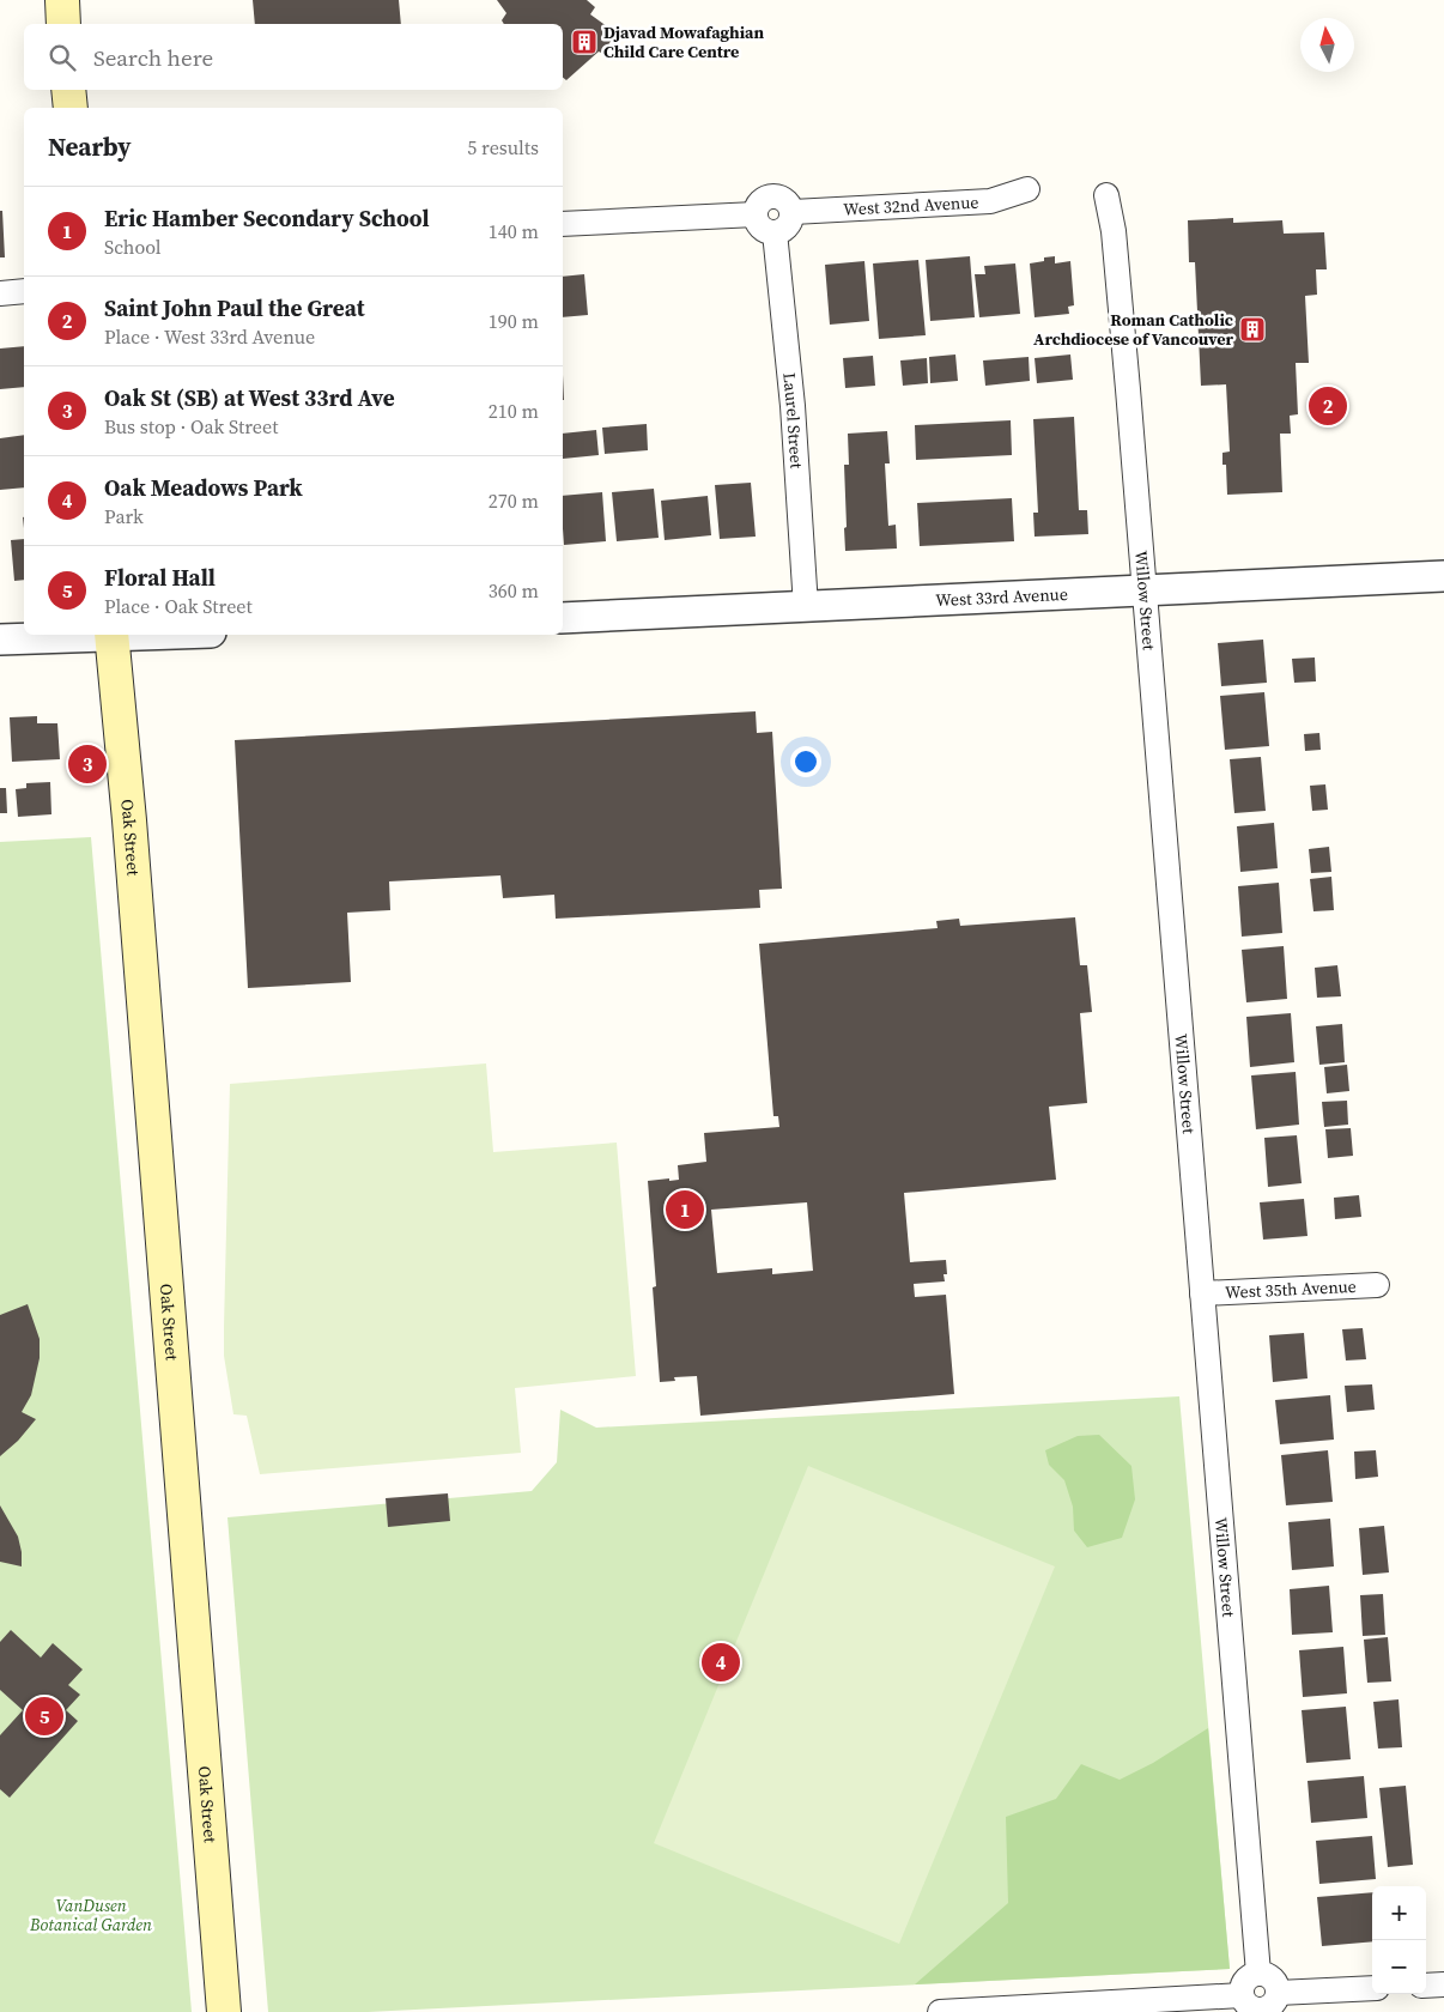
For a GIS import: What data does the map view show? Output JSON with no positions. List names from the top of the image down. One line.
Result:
{"streets":{"main road":["Oak Street"],"street":["West 32nd Avenue","Laurel Street","West 33rd Avenue","Willow Street","West 35th Avenue"]},"crossings":[["West 32nd Avenue","Laurel Street"],["Laurel Street","West 33rd Avenue"],["West 33rd Avenue","Willow Street"],["Willow Street","West 35th Avenue"]],"parks":["VanDusen Botanical Garden"],"places":{"building":["Djavad Mowafaghian Child Care Centre","Roman Catholic Archdiocese of Vancouver"]},"north":"top","page":{"search":"Search here","heading":["Nearby","5 results"],"list":[{"mark":"1","name":"Eric Hamber Secondary School","note":"School","value":"140 m"},{"mark":"2","name":"Saint John Paul the Great","note":"Place · West 33rd Avenue","value":"190 m"},{"mark":"3","name":"Oak St (SB) at West 33rd Ave","note":"Bus stop · Oak Street","value":"210 m"},{"mark":"4","name":"Oak Meadows Park","note":"Park","value":"270 m"},{"mark":"5","name":"Floral Hall","note":"Place · Oak Street","value":"360 m"}],"pins":["2","3","1","4","5"],"map_buttons":["+","−"]}}
